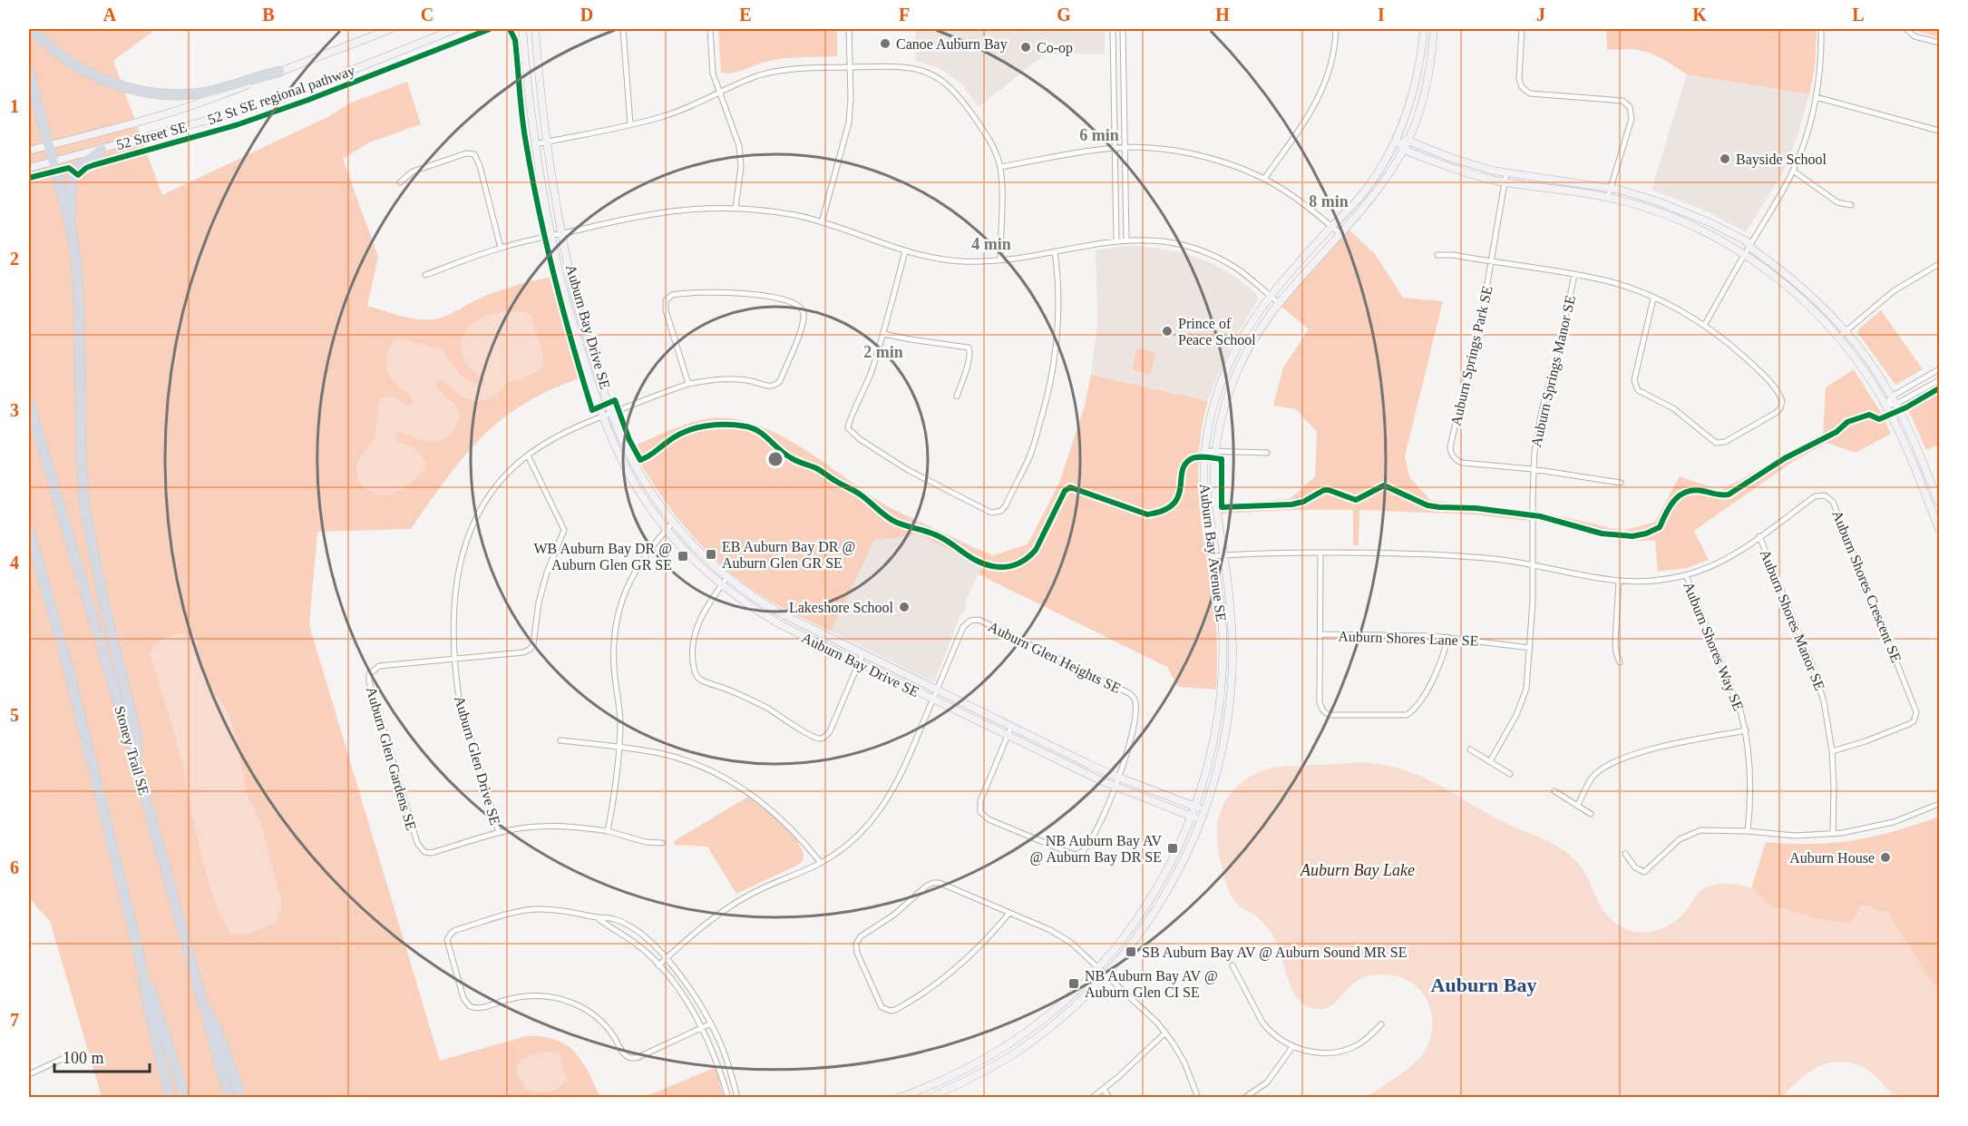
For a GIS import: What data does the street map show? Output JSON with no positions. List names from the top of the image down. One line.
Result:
{"streets":{"highway":["Stoney Trail SE"],"street":["52 Street SE","Auburn Bay Drive SE","Auburn Springs Park SE","Auburn Springs Manor SE","Auburn Bay Avenue SE","Auburn Shores Crescent SE","Auburn Shores Manor SE","Auburn Shores Lane SE","Auburn Shores Way SE","Auburn Glen Heights SE","Auburn Glen Gardens SE","Auburn Glen Drive SE"],"cycle path":["52 St SE regional pathway"]},"crossings":[["Auburn Bay Drive SE","Auburn Bay Avenue SE"],["Auburn Bay Drive SE","Auburn Glen Heights SE"],["Auburn Bay Drive SE","Auburn Glen Drive SE"],["Auburn Springs Park SE","Auburn Springs Manor SE"],["Auburn Springs Manor SE","Auburn Shores Lane SE"],["Auburn Springs Manor SE","Auburn Shores Way SE"],["Auburn Bay Avenue SE","Auburn Shores Way SE"],["Auburn Shores Crescent SE","Auburn Shores Manor SE"],["Auburn Shores Crescent SE","Auburn Shores Way SE"],["Auburn Glen Gardens SE","Auburn Glen Drive SE"]],"districts":["Auburn Bay"],"water":["Auburn Bay Lake"],"places":{"other":["Canoe Auburn Bay","Co-op","Bayside School","Prince of Peace School","Lakeshore School","Auburn House"],"transit":["EB Auburn Bay DR @ Auburn Glen GR SE","WB Auburn Bay DR @ Auburn Glen GR SE","NB Auburn Bay AV @ Auburn Bay DR SE","SB Auburn Bay AV @ Auburn Sound MR SE","NB Auburn Bay AV @ Auburn Glen CI SE"]},"scale_bar":"100 m","grid":{"columns":["A","B","C","D","E","F","G","H","I","J","K","L"],"rows":["1","2","3","4","5","6","7"]},"rings":["6 min","8 min","4 min","2 min"]}
